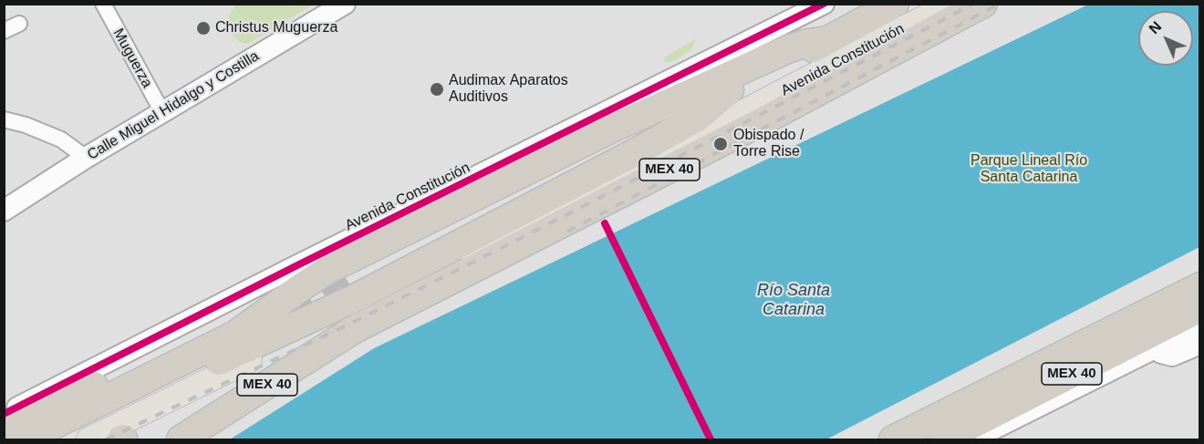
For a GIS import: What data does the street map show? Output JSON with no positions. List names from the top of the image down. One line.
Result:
{"streets":{"highway":["Avenida Constitución","MEX 40"],"street":["Muguerza","Calle Miguel Hidalgo y Costilla"]},"crossings":[["Muguerza","Calle Miguel Hidalgo y Costilla"]],"water":["Río Santa Catarina"],"parks":["Parque Lineal Río Santa Catarina"],"places":["Christus Muguerza","Audimax Aparatos Auditivos","Obispado / Torre Rise"],"north":"top left"}
